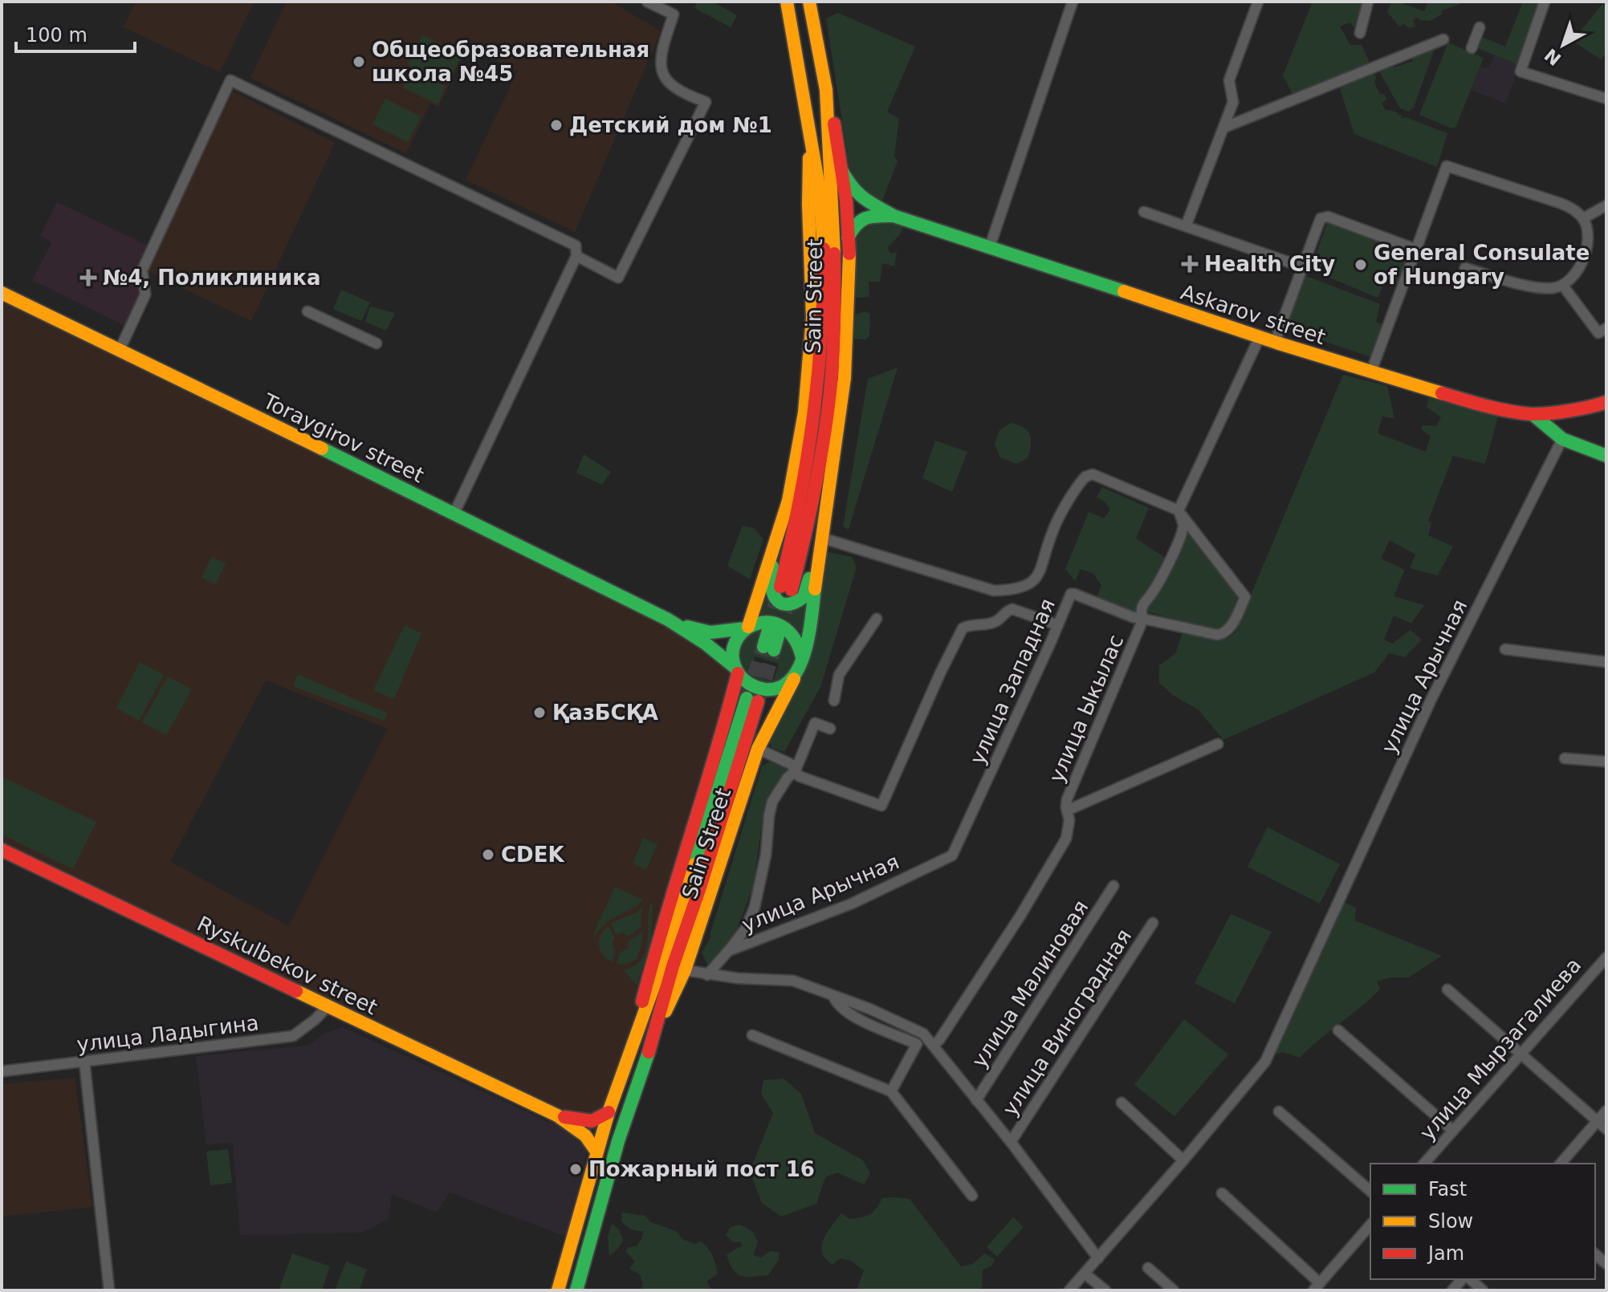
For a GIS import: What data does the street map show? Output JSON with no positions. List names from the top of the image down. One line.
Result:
{"streets":{"street":["Sain Street","Askarov street","Toraygirov street","улица Арычная","улица Западная","улица Ыкылас","Ryskulbekov street","улица Малиновая","улица Виноградная","улица Ладыгина","улица Мырзагалиева"]},"crossings":[["улица Арычная","улица Западная"],["улица Западная","улица Ыкылас"],["Ryskulbekov street","улица Ладыгина"]],"places":{"other":["Общеобразовательная школа №45","Детский дом №1","General Consulate of Hungary","ҚазБСҚА","CDEK","Пожарный пост 16"],"health":["Health City","№4, Поликлиника"]},"legend":["Fast","Slow","Jam"],"scale_bar":"100 m","north":"bottom left"}
